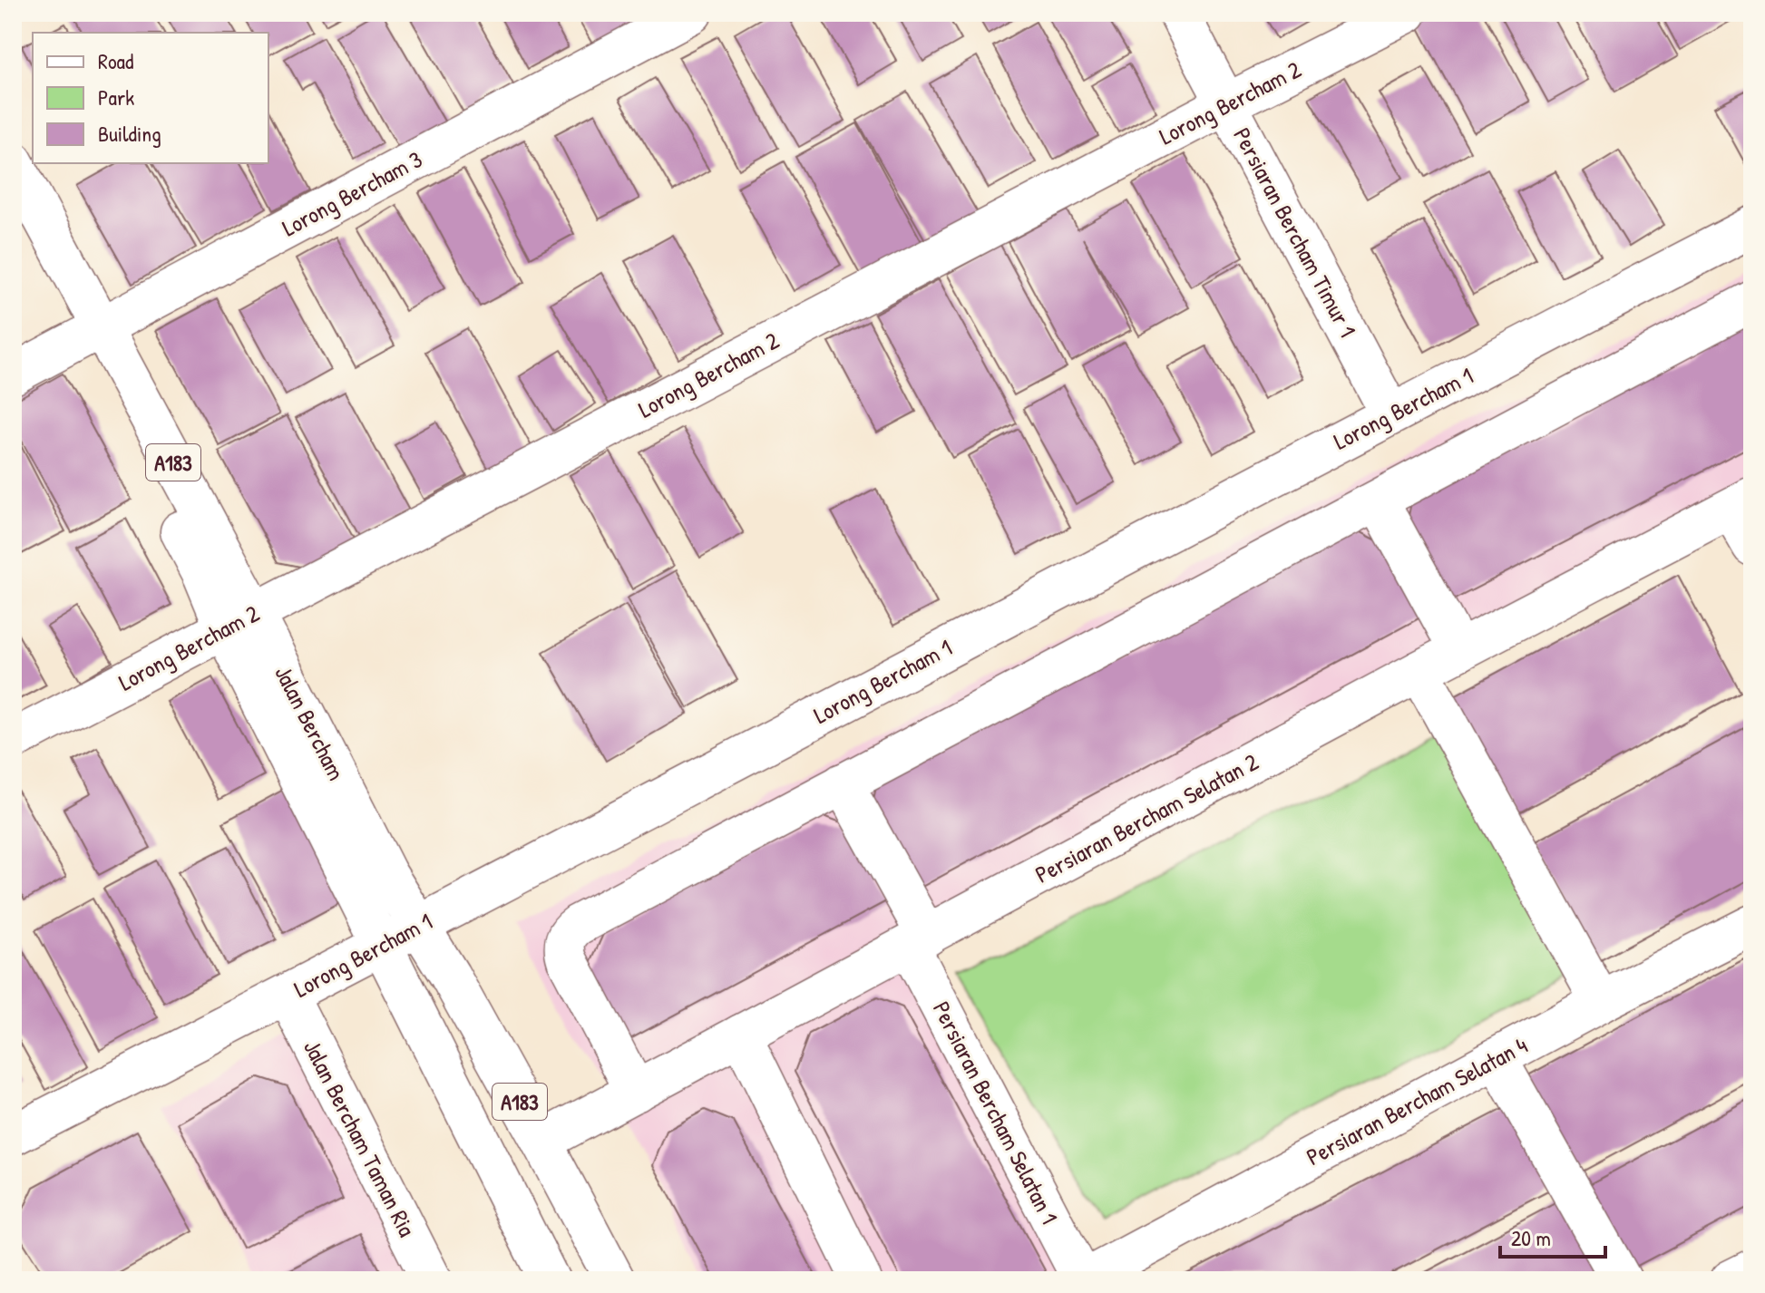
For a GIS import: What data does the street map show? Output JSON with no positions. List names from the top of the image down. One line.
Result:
{"streets":{"street":["Lorong Bercham 2","Lorong Bercham 3","Persiaran Bercham Timur 1","Lorong Bercham 1","A183","Jalan Bercham","Persiaran Bercham Selatan 2","Persiaran Bercham Selatan 4","Persiaran Bercham Selatan 1","Jalan Bercham Taman Ria"]},"crossings":[["Lorong Bercham 2","Persiaran Bercham Timur 1"],["Lorong Bercham 2","Jalan Bercham"],["Lorong Bercham 3","Jalan Bercham"],["Persiaran Bercham Timur 1","Lorong Bercham 1"],["Lorong Bercham 1","Jalan Bercham"],["Lorong Bercham 1","Jalan Bercham Taman Ria"],["Jalan Bercham","Persiaran Bercham Selatan 2"],["Persiaran Bercham Selatan 2","Persiaran Bercham Selatan 1"],["Persiaran Bercham Selatan 4","Persiaran Bercham Selatan 1"]],"legend":["Road","Park","Building"],"scale_bar":"20 m"}
